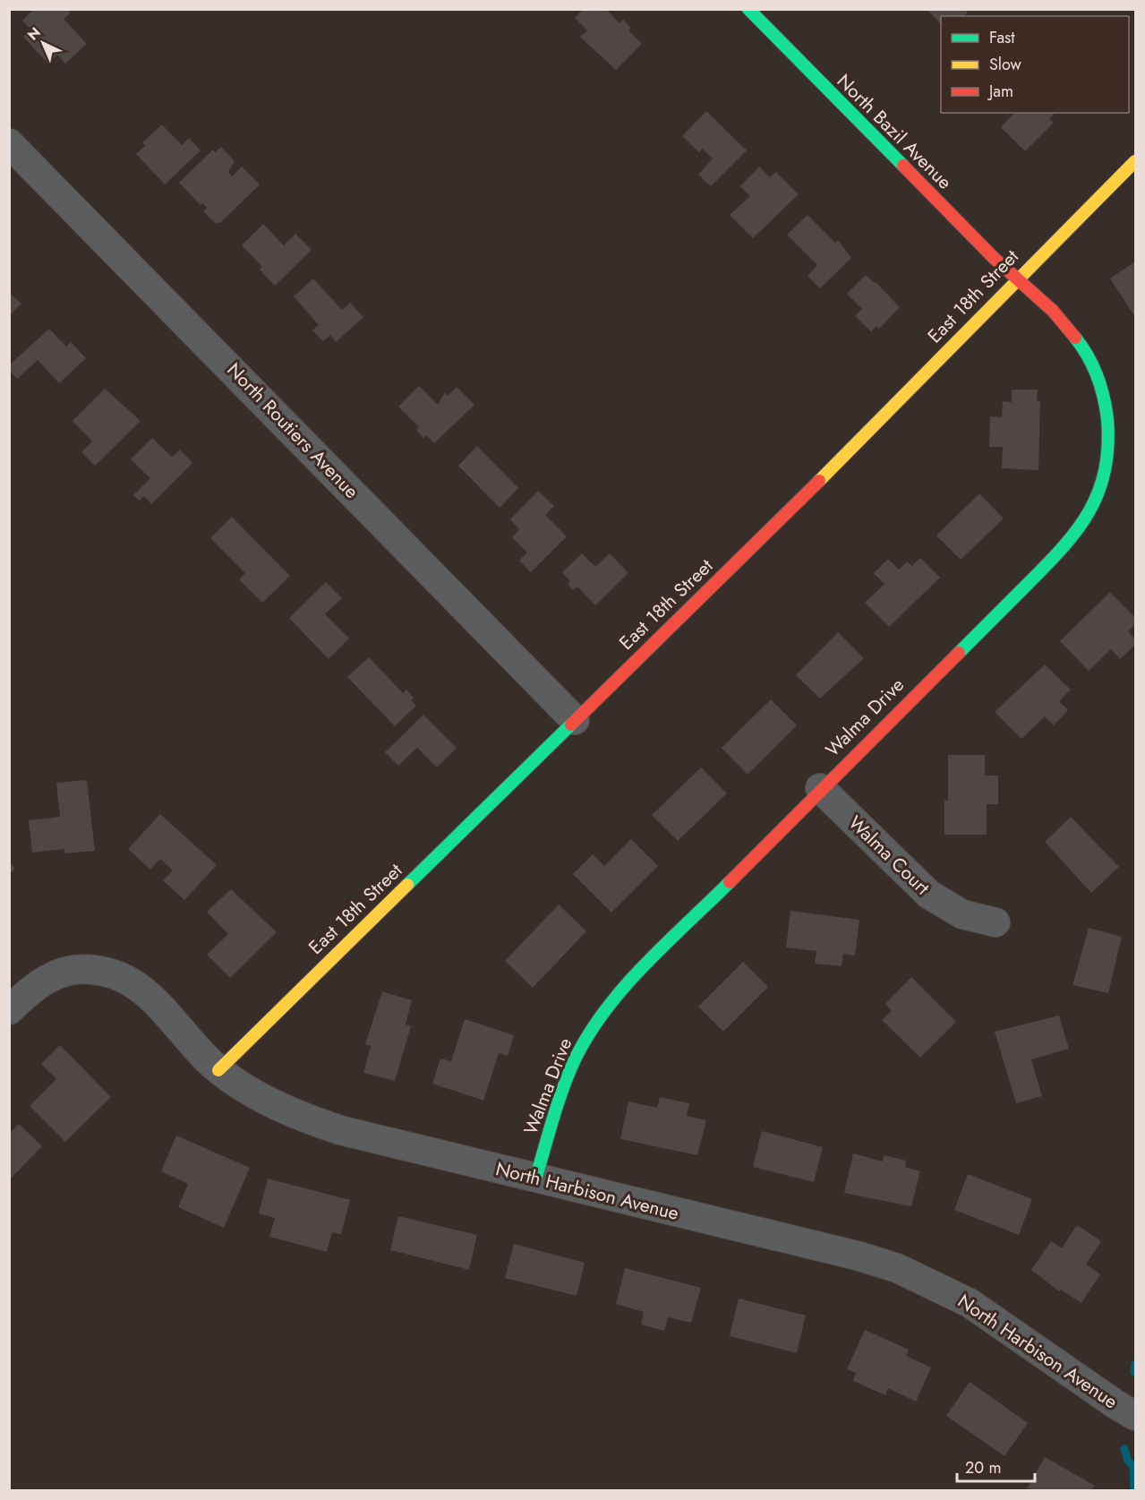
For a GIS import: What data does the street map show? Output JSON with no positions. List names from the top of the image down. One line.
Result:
{"streets":{"street":["North Bazil Avenue","East 18th Street","North Routiers Avenue","Walma Drive","Walma Court","North Harbison Avenue"]},"crossings":[["North Bazil Avenue","East 18th Street"],["North Bazil Avenue","Walma Drive"],["East 18th Street","North Routiers Avenue"],["East 18th Street","Walma Drive"],["East 18th Street","North Harbison Avenue"],["Walma Drive","Walma Court"],["Walma Drive","North Harbison Avenue"]],"legend":["Fast","Slow","Jam"],"scale_bar":"20 m","north":"top left"}
